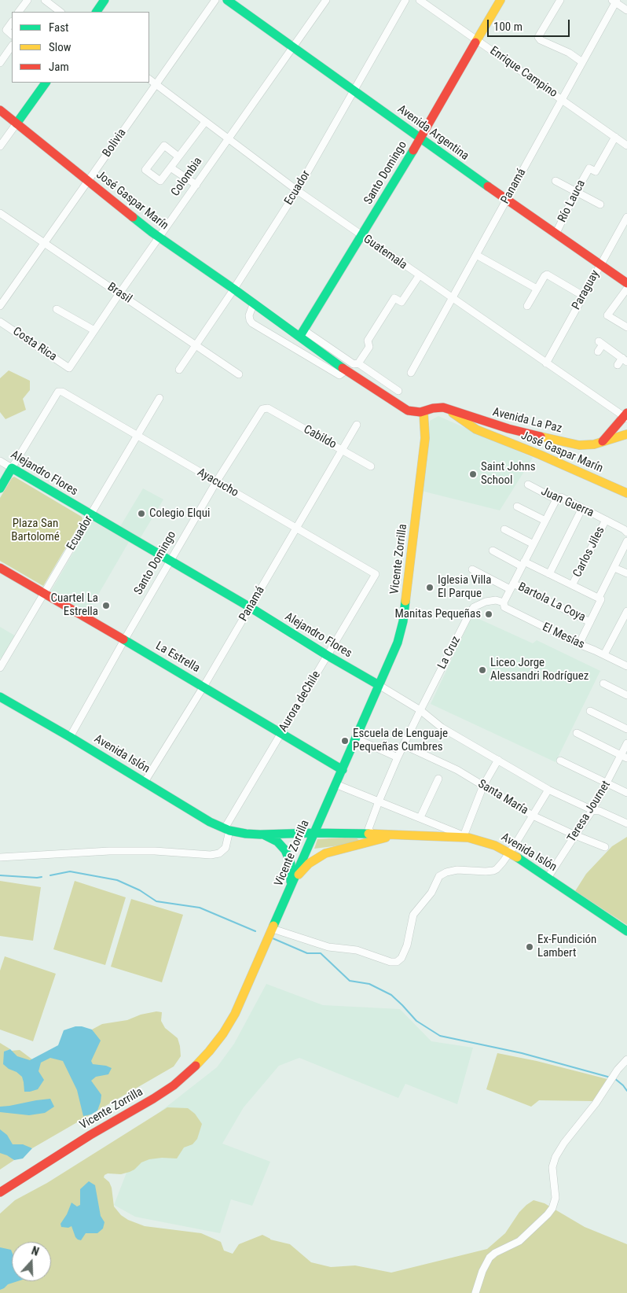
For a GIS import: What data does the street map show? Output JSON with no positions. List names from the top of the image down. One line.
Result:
{"streets":{"main road":["Avenida Argentina","Santo Domingo","José Gaspar Marín","Avenida La Paz","Alejandro Flores","Vicente Zorrilla","La Estrella","Avenida Islón"],"street":["Enrique Campino","Bolivia","Colombia","Panamá","Ecuador","Río Lauca","Guatemala","Paraguay","Brasil","Costa Rica","Cabildo","Ayacucho","Juan Guerra","Carlos Jiles","Bartola La Coya","El Mesías","La Cruz","Aurora deChile","Santa María","Teresa Journet"]},"crossings":[["Enrique Campino","Santo Domingo"],["Enrique Campino","Panamá"],["Enrique Campino","Río Lauca"],["Avenida Argentina","Santo Domingo"],["Avenida Argentina","Colombia"],["Avenida Argentina","Panamá"],["Avenida Argentina","Ecuador"],["Avenida Argentina","Río Lauca"],["Avenida Argentina","Paraguay"],["Bolivia","José Gaspar Marín"],["Bolivia","Guatemala"],["Bolivia","Brasil"],["Santo Domingo","José Gaspar Marín"],["Santo Domingo","Guatemala"],["Santo Domingo","Cabildo"],["Santo Domingo","Alejandro Flores"],["Santo Domingo","Ayacucho"],["Santo Domingo","La Estrella"],["Santo Domingo","Avenida Islón"],["Colombia","José Gaspar Marín"],["Colombia","Guatemala"],["Colombia","Brasil"],["Colombia","Costa Rica"],["Panamá","Guatemala"],["Panamá","Cabildo"],["Panamá","Alejandro Flores"],["Panamá","Ayacucho"],["Panamá","La Estrella"],["Panamá","Avenida Islón"],["Ecuador","José Gaspar Marín"],["Ecuador","Guatemala"],["Ecuador","Brasil"],["Ecuador","Alejandro Flores"],["Ecuador","Ayacucho"],["Ecuador","La Estrella"],["José Gaspar Marín","Avenida La Paz"],["José Gaspar Marín","Vicente Zorrilla"],["Guatemala","Paraguay"],["Avenida La Paz","Vicente Zorrilla"],["Alejandro Flores","Ayacucho"],["Alejandro Flores","Vicente Zorrilla"],["Alejandro Flores","La Cruz"],["Alejandro Flores","Aurora deChile"],["Alejandro Flores","Teresa Journet"],["Ayacucho","Aurora deChile"],["Juan Guerra","Carlos Jiles"],["Vicente Zorrilla","La Estrella"],["Vicente Zorrilla","Avenida Islón"],["El Mesías","La Cruz"],["La Cruz","Avenida Islón"],["La Cruz","Santa María"],["La Estrella","Aurora deChile"],["Aurora deChile","Avenida Islón"],["Avenida Islón","Teresa Journet"],["Santa María","Teresa Journet"]],"parks":["Plaza San Bartolomé"],"places":["Saint Johns School","Colegio Elqui","Iglesia Villa El Parque","Cuartel La Estrella","Manitas Pequeñas","Liceo Jorge Alessandri Rodríguez","Escuela de Lenguaje Pequeñas Cumbres","Ex-Fundición Lambert"],"legend":["Fast","Slow","Jam"],"scale_bar":"100 m","north":"top"}
